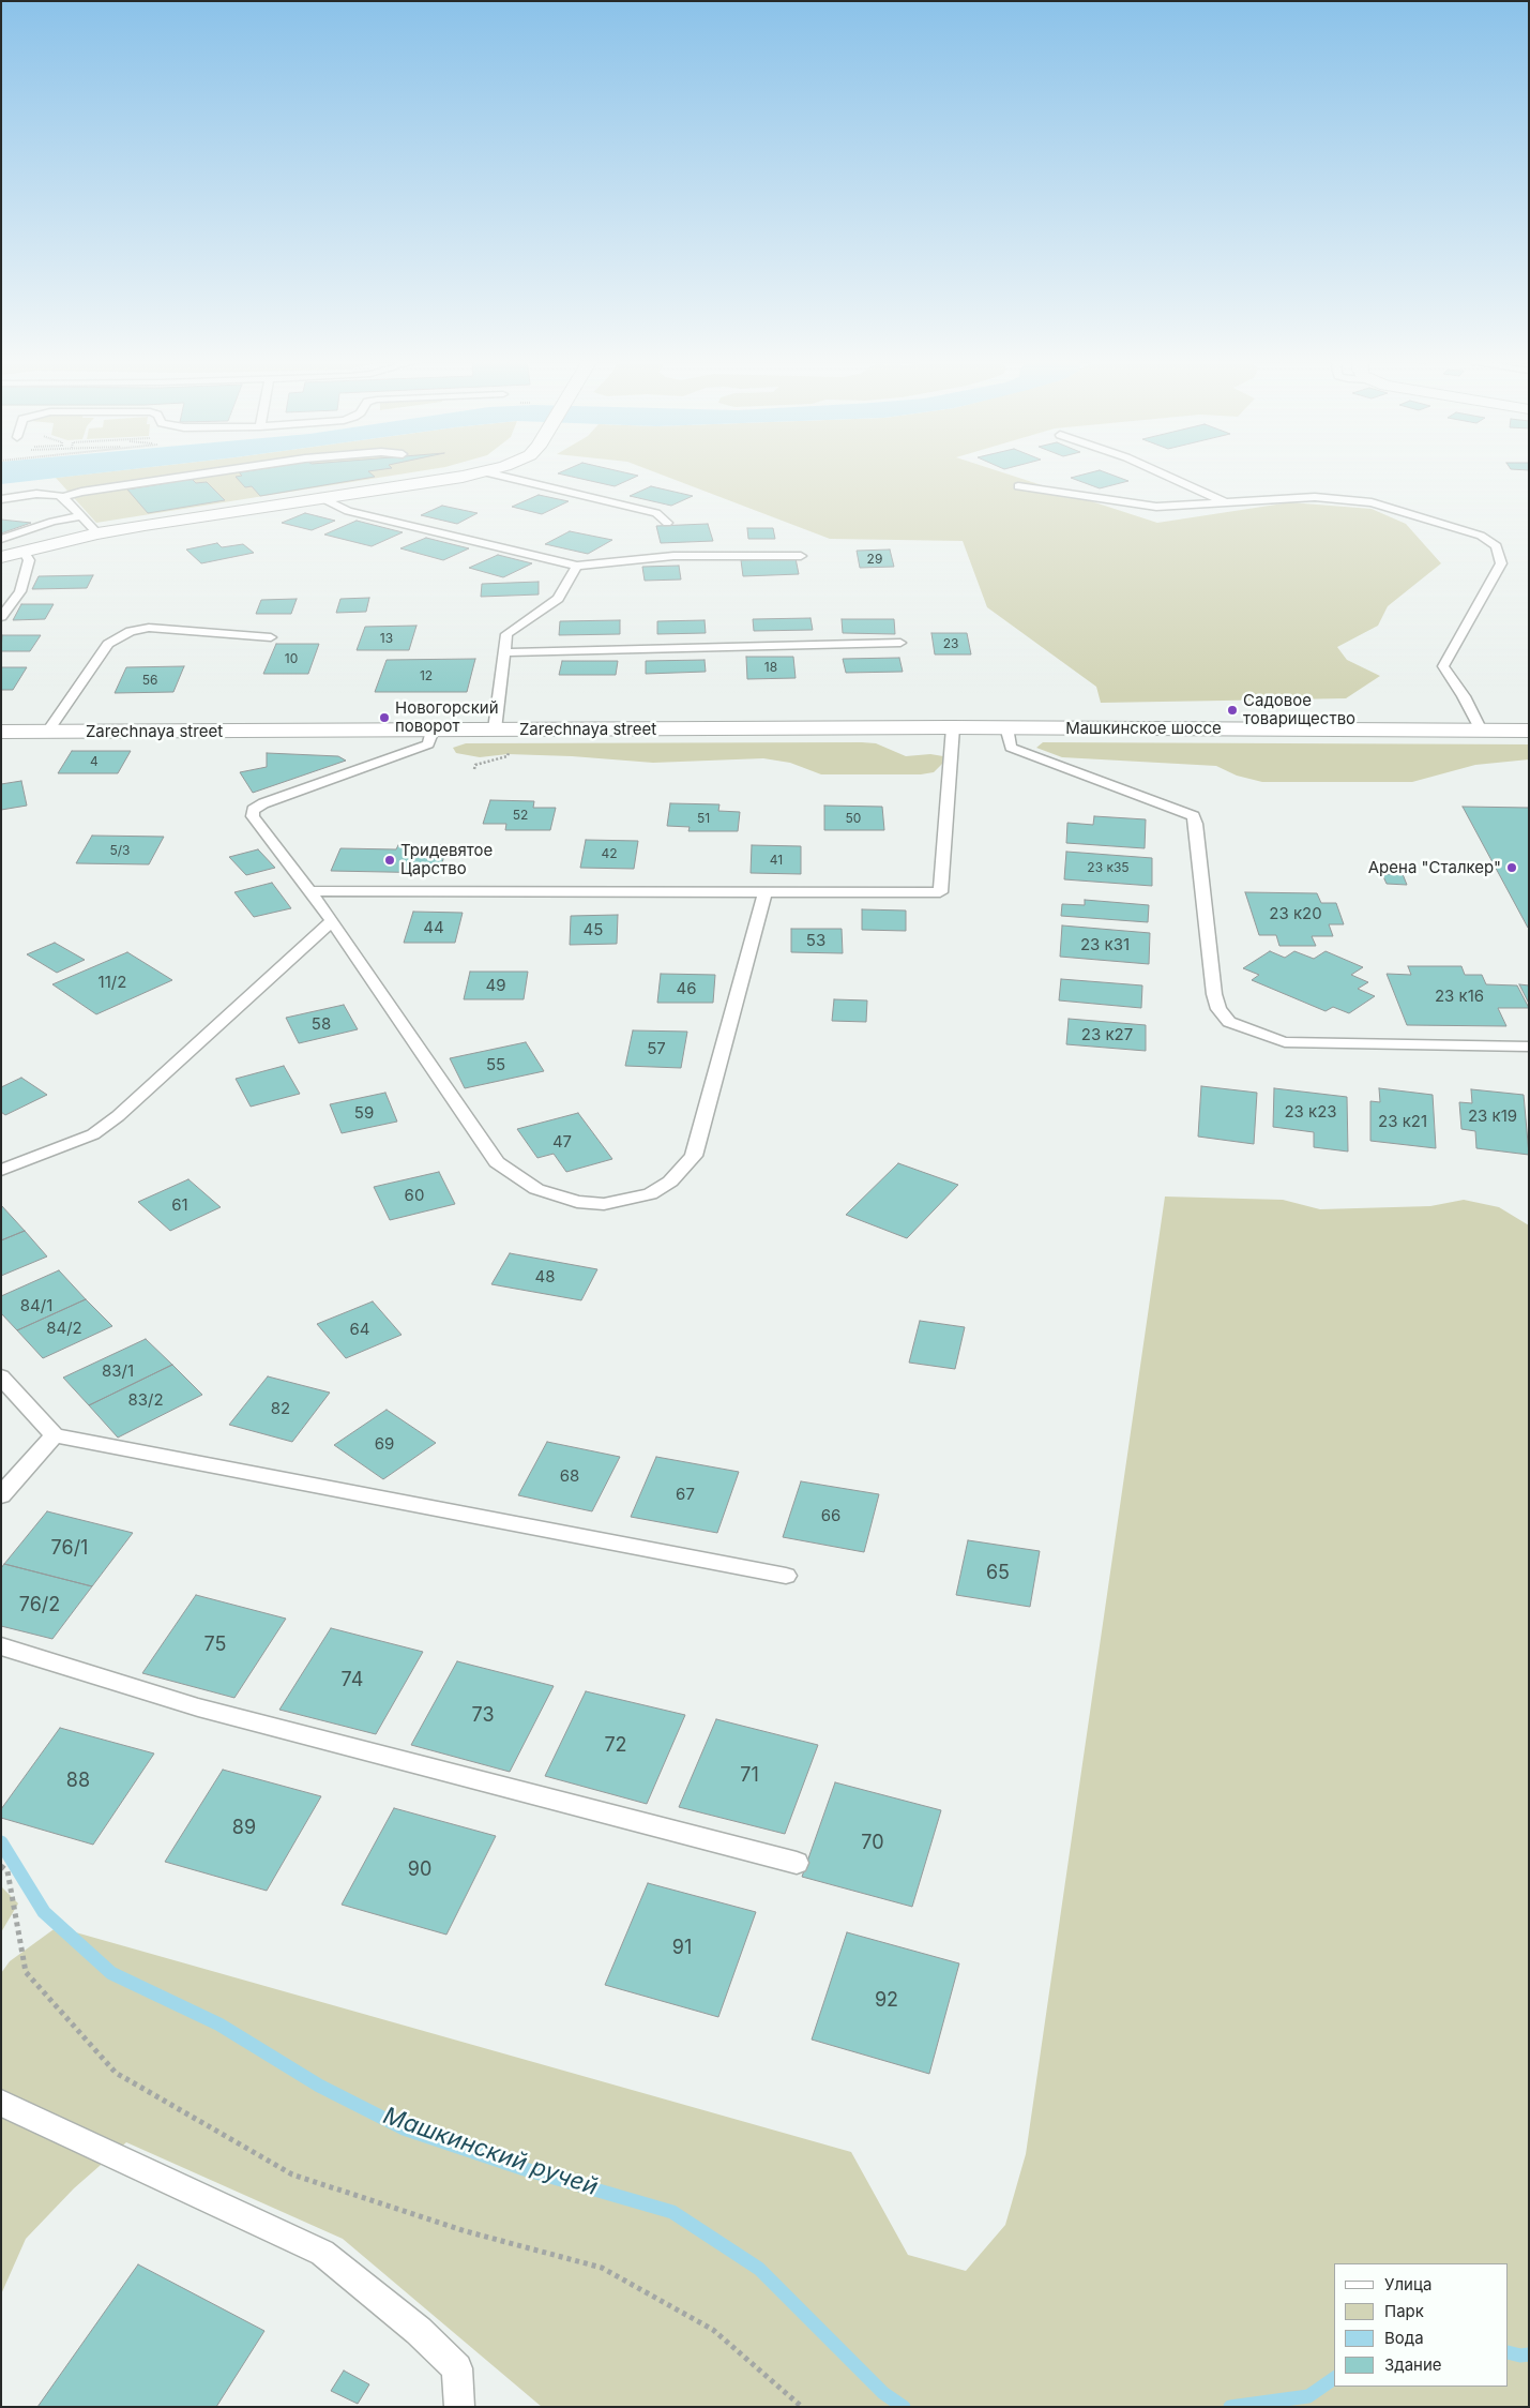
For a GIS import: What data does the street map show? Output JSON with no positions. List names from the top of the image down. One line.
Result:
{"streets":{"main road":["Машкинское шоссе","Zarechnaya street"]},"crossings":[["Машкинское шоссе","Zarechnaya street"]],"water":["Машкинский ручей"],"places":["Садовое товарищество","Новогорский поворот","Тридевятое Царство","Арена \"Сталкер\""],"house_numbers":["29","13","23","10","18","12","56","4","52","51","50","5/3","42","41","23 к35","23 к20","44","45","53","23 к31","11/2","49","46","23 к16","58","23 к27","57","55","23 к23","59","23 к19","23 к21","47","60","61","48","84/1","84/2","64","83/1","83/2","82","69","68","67","66","76/1","65","76/2","75","74","73","72","71","88","89","70","90","91","92"],"legend":["Улица","Парк","Вода","Здание"]}
